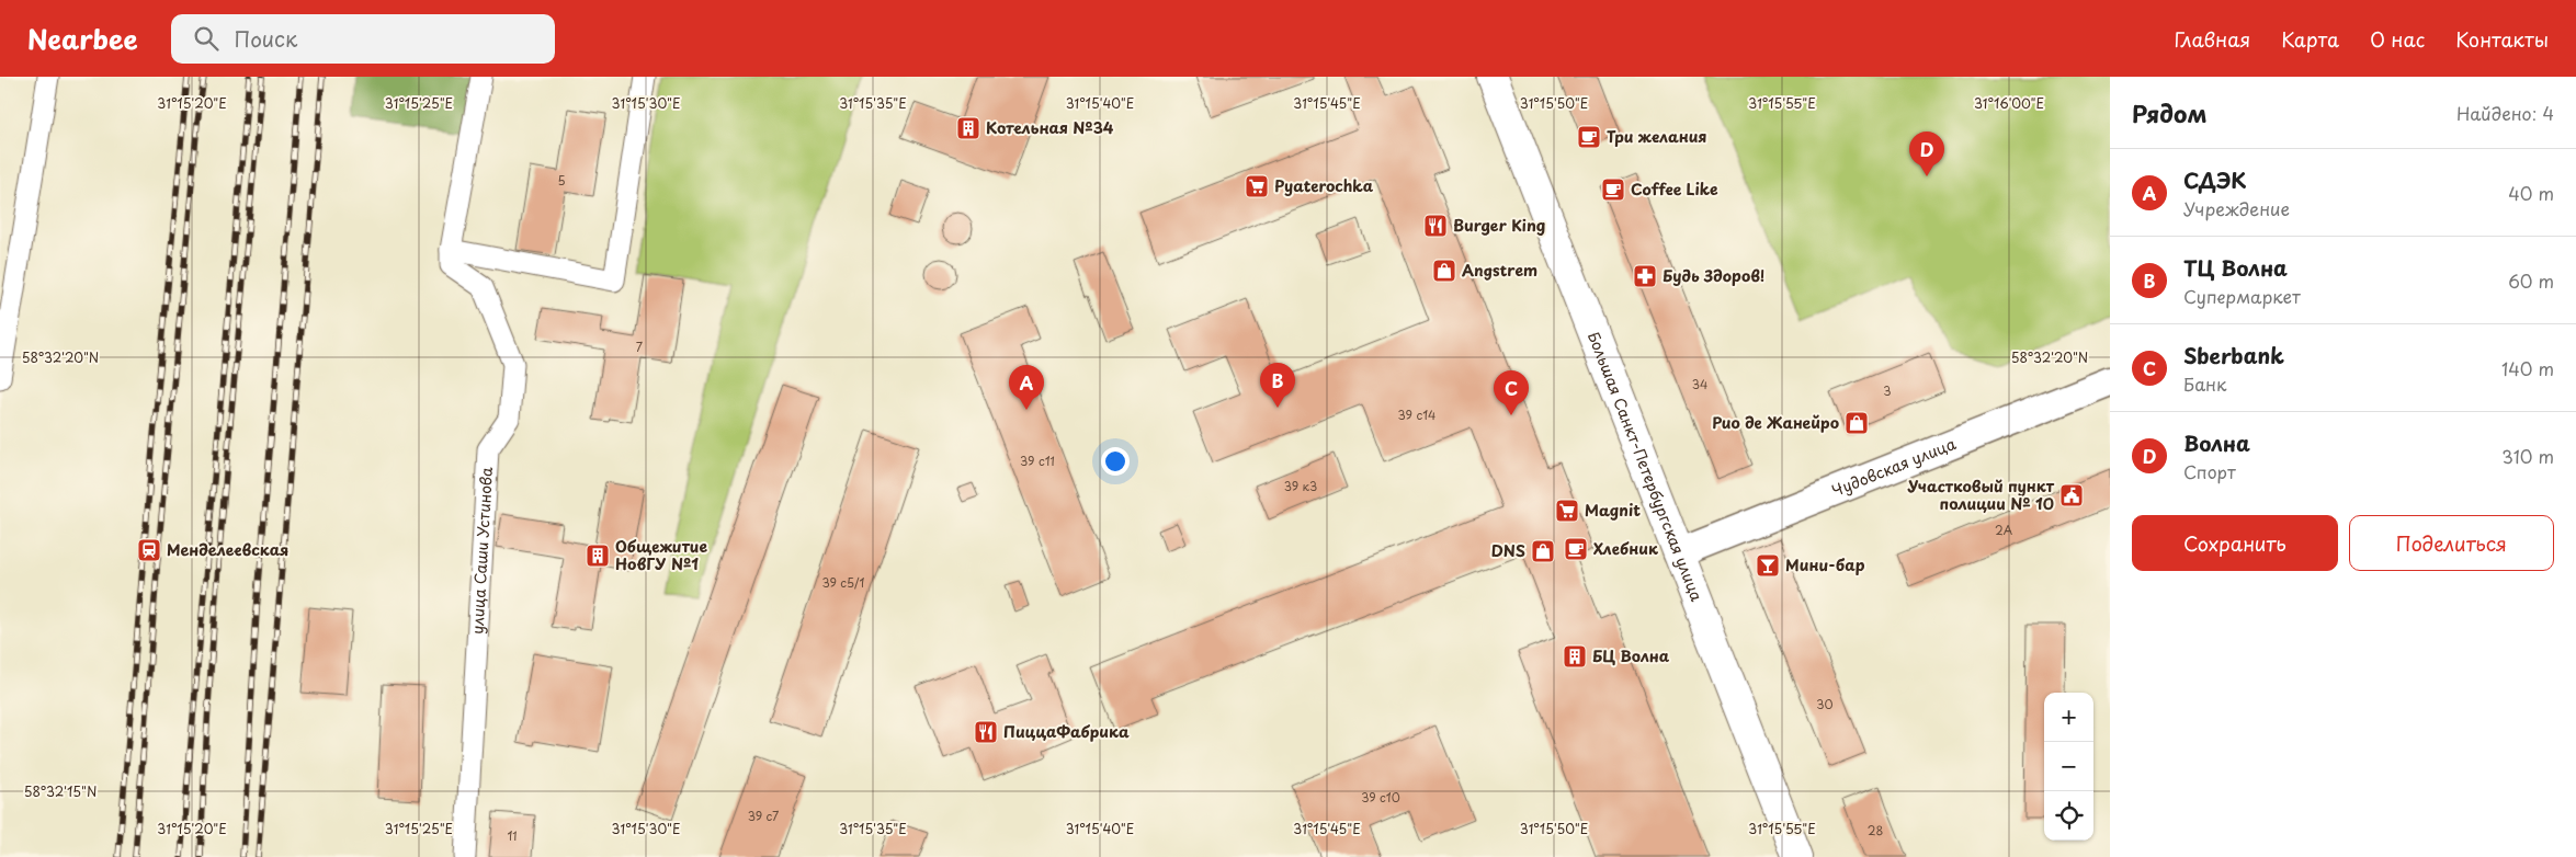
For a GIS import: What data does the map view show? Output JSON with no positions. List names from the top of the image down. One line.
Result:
{"streets":{"main road":["Большая Санкт-Петербургская улица","Чудовская улица"],"street":["улица Саши Устинова"]},"crossings":[["Большая Санкт-Петербургская улица","Чудовская улица"]],"places":{"building":["Котельная №34","Общежитие НовГУ №1","БЦ Волна"],"cafe":["Три желания","Coffee Like","Хлебник"],"supermarket":["Pyaterochka","Magnit"],"restaurant":["Burger King","ПиццаФабрика"],"shop":["Angstrem","Рио де Жанейро","DNS"],"pharmacy":["Будь Здоров!"],"public building":["Участковый пункт полиции № 10"],"station":["Менделеевская"],"bar":["Мини-бар"]},"house_numbers":["5","7","34","3","39 с14","39 с11","39 к3","2А","39 с5/1","30","39 с10","39 с7","28","11"],"page":{"header":"Nearbee","search":"Поиск","nav":["Главная","Карта","О нас","Контакты"],"heading":["Рядом","Найдено: 4"],"pins":["D","B","A","C"],"list":[{"mark":"A","name":"СДЭК","note":"Учреждение","value":"40 m"},{"mark":"B","name":"ТЦ Волна","note":"Супермаркет","value":"60 m"},{"mark":"C","name":"Sberbank","note":"Банк","value":"140 m"},{"mark":"D","name":"Волна","note":"Спорт","value":"310 m"}],"buttons":["Сохранить","Поделиться"],"map_buttons":["+","−"]},"coordinates":["31°15'20\"E","31°15'25\"E","31°15'30\"E","31°15'35\"E","31°15'40\"E","31°15'45\"E","31°15'50\"E","31°15'55\"E","31°16'00\"E","58°32'20\"N","58°32'15\"N"]}
